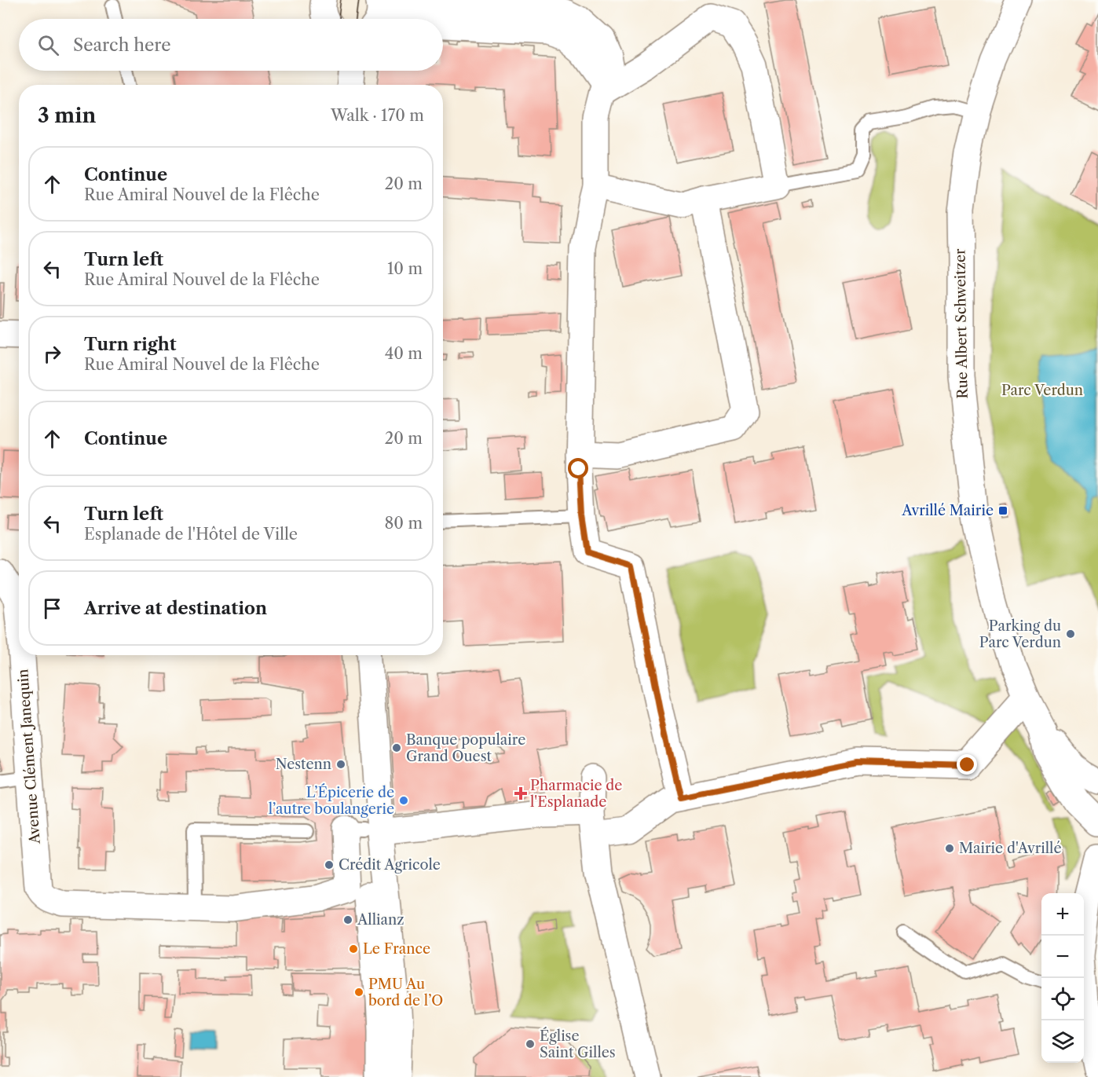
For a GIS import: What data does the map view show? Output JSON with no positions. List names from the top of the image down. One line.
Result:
{"streets":{"street":["Rue Albert Schweitzer","Avenue Clément Janequin"]},"parks":["Parc Verdun"],"places":{"transit":["Avrillé Mairie"],"other":["Parking du Parc Verdun","Banque populaire Grand Ouest","Nestenn","L’Épicerie de l’autre boulangerie","Mairie d'Avrillé","Crédit Agricole","Allianz","Le France","PMU Au bord de l’O","Église Saint Gilles"],"health":["Pharmacie de l'Esplanade"]},"page":{"search":"Search here","heading":["3 min","Walk · 170 m"],"list":[["Continue","Rue Amiral Nouvel de la Flêche","20 m"],["Turn left","Rue Amiral Nouvel de la Flêche","10 m"],["Turn right","Rue Amiral Nouvel de la Flêche","40 m"],["Continue","20 m"],["Turn left","Esplanade de l'Hôtel de Ville","80 m"],"Arrive at destination"],"map_buttons":["+","−"]}}
